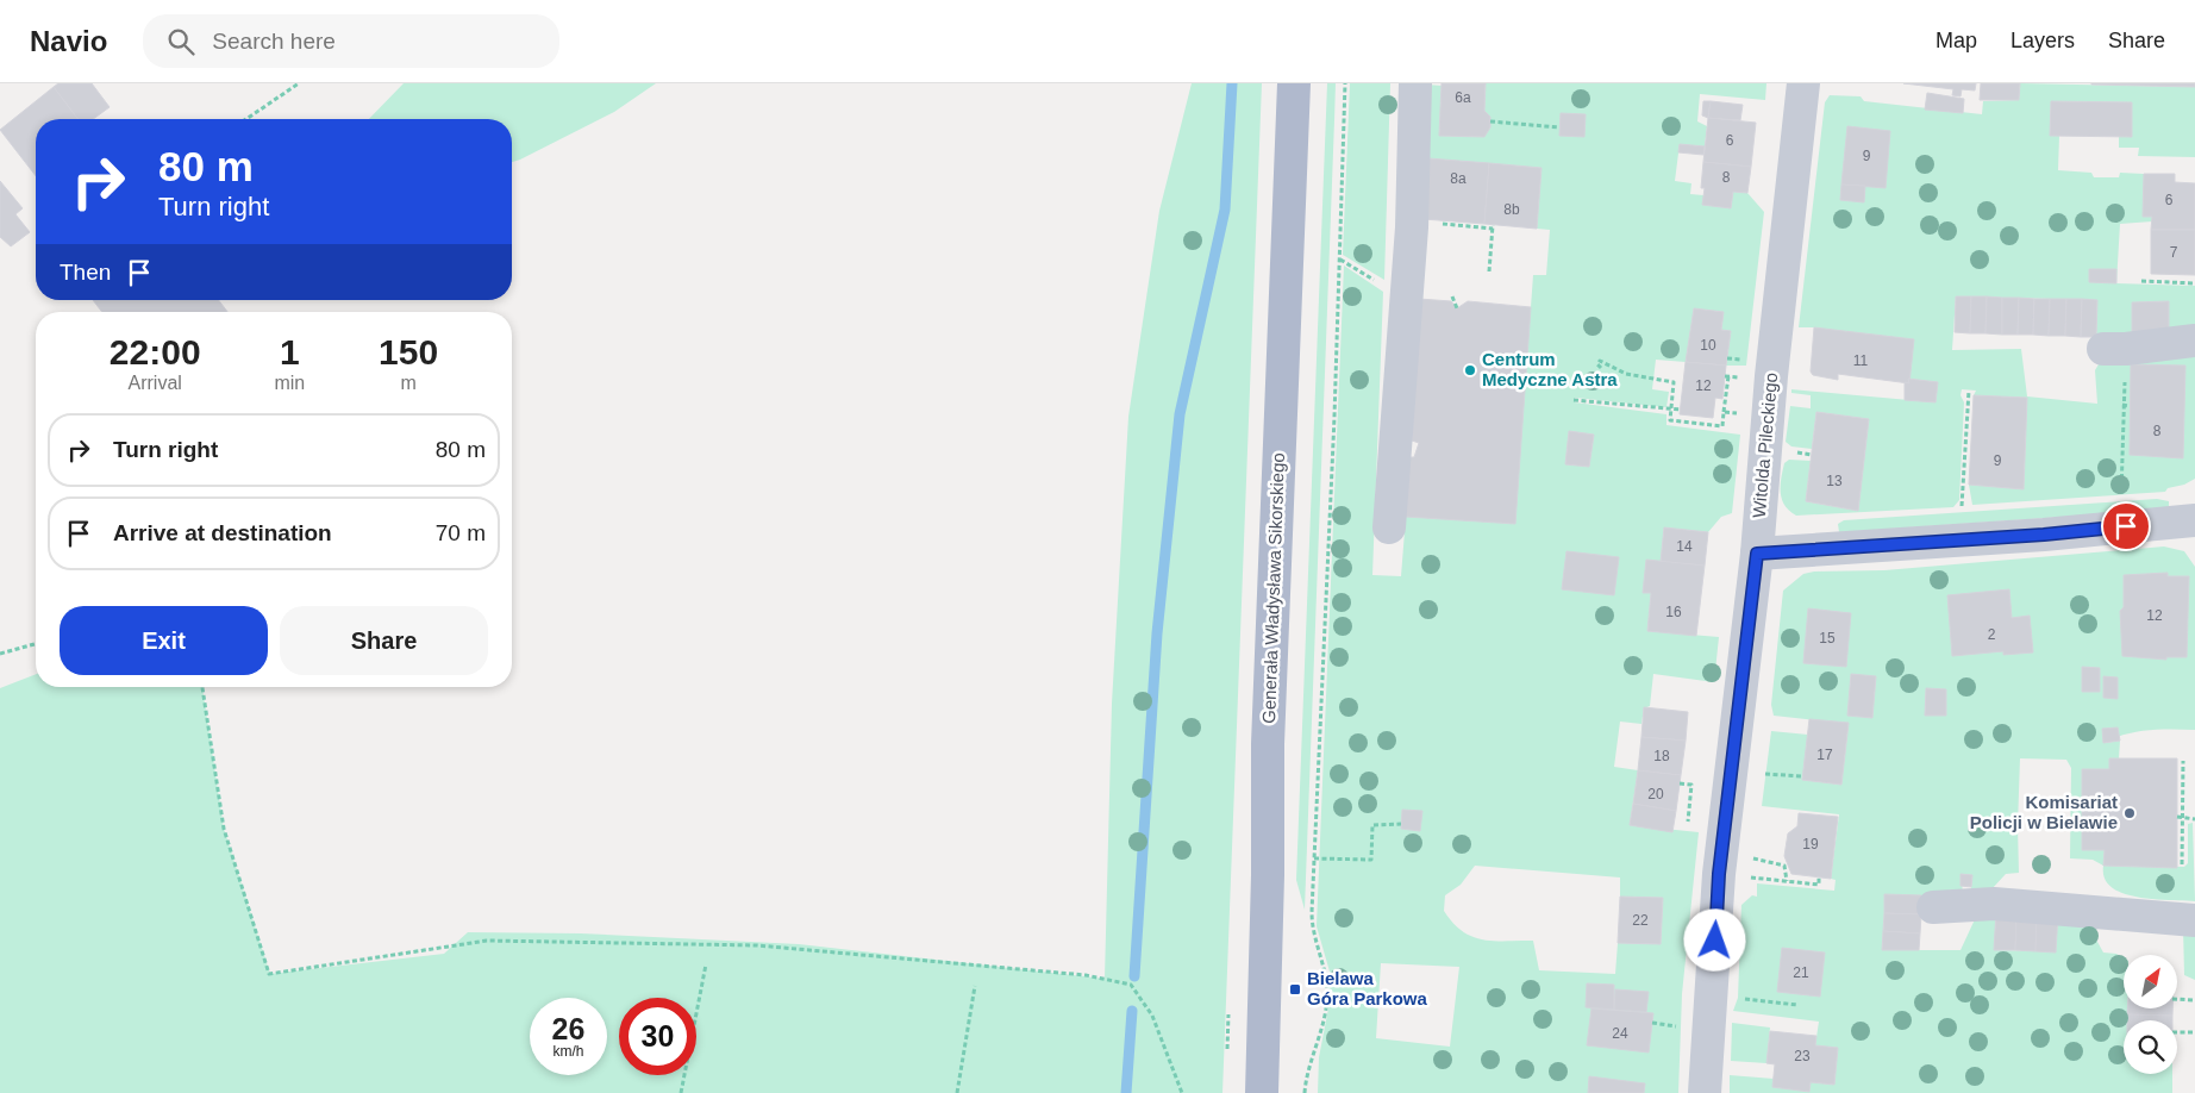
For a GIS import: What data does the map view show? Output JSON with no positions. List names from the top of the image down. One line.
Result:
{"streets":{"main road":["Generała Władysława Sikorskiego"],"street":["Witolda Pileckiego"]},"places":{"other":["Centrum Medyczne Astra","Komisariat Policji w Bielawie"],"transit":["Bielawa Góra Parkowa"]},"house_numbers":["6a","6","9","8","8a","6","8b","7","10","11","12","8","9","13","14","16","12","2","15","17","18","20","19","22","21","24","23"],"north":"top right","page":{"header":"Navio","search":"Search here","nav":["Map","Layers","Share"],"turn":["80 m","Turn right"],"then":"Then","eta":["22:00","Arrival","1","min","150","m"],"list":[{"name":"Turn right","value":"80 m"},{"name":"Arrive at destination","value":"70 m"}],"buttons":["Exit","Share"],"speed":"26 km/h","limit":"30"}}
